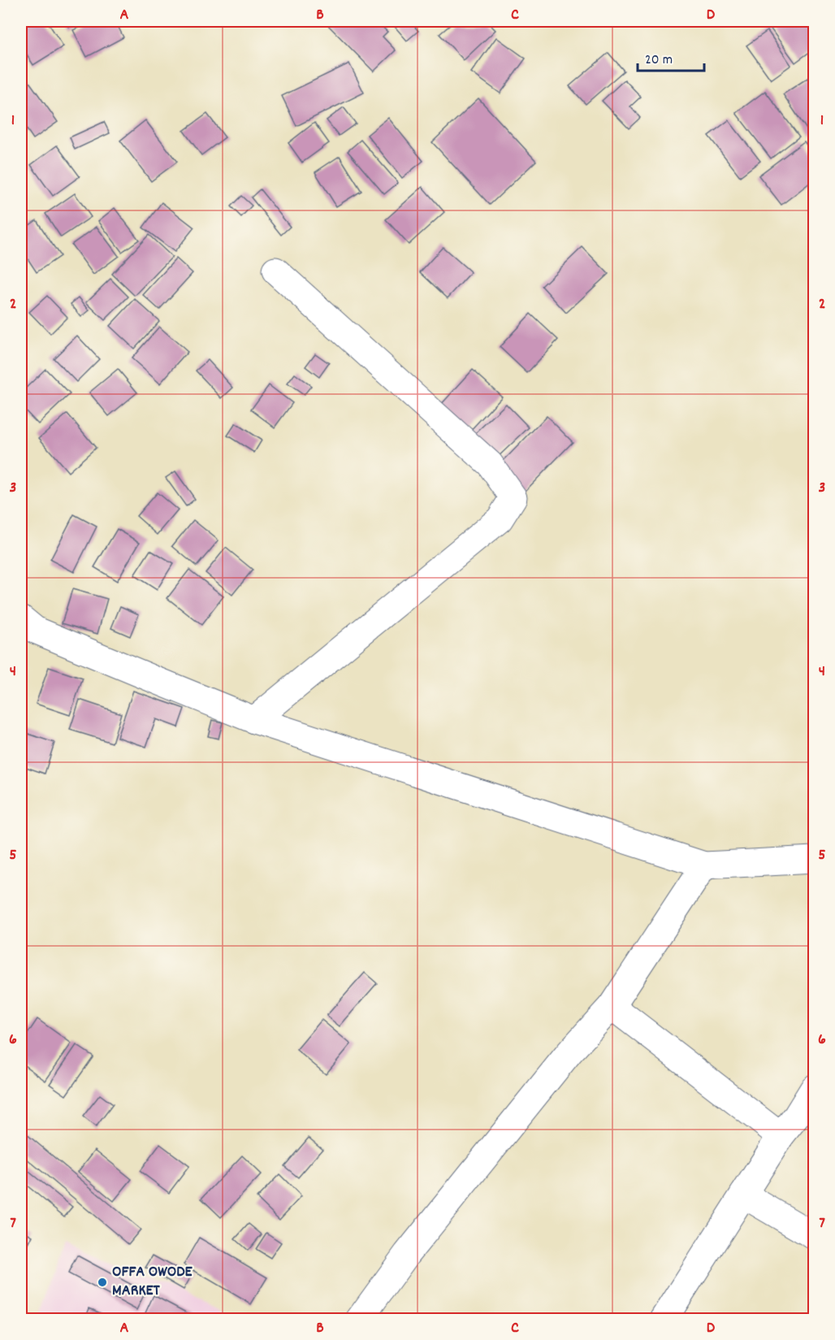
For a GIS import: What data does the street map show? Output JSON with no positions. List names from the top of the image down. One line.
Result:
{"places":["OFFA OWODE MARKET"],"scale_bar":"20 m","grid":{"columns":["A","B","C","D"],"rows":["1","2","3","4","5","6","7"]}}
